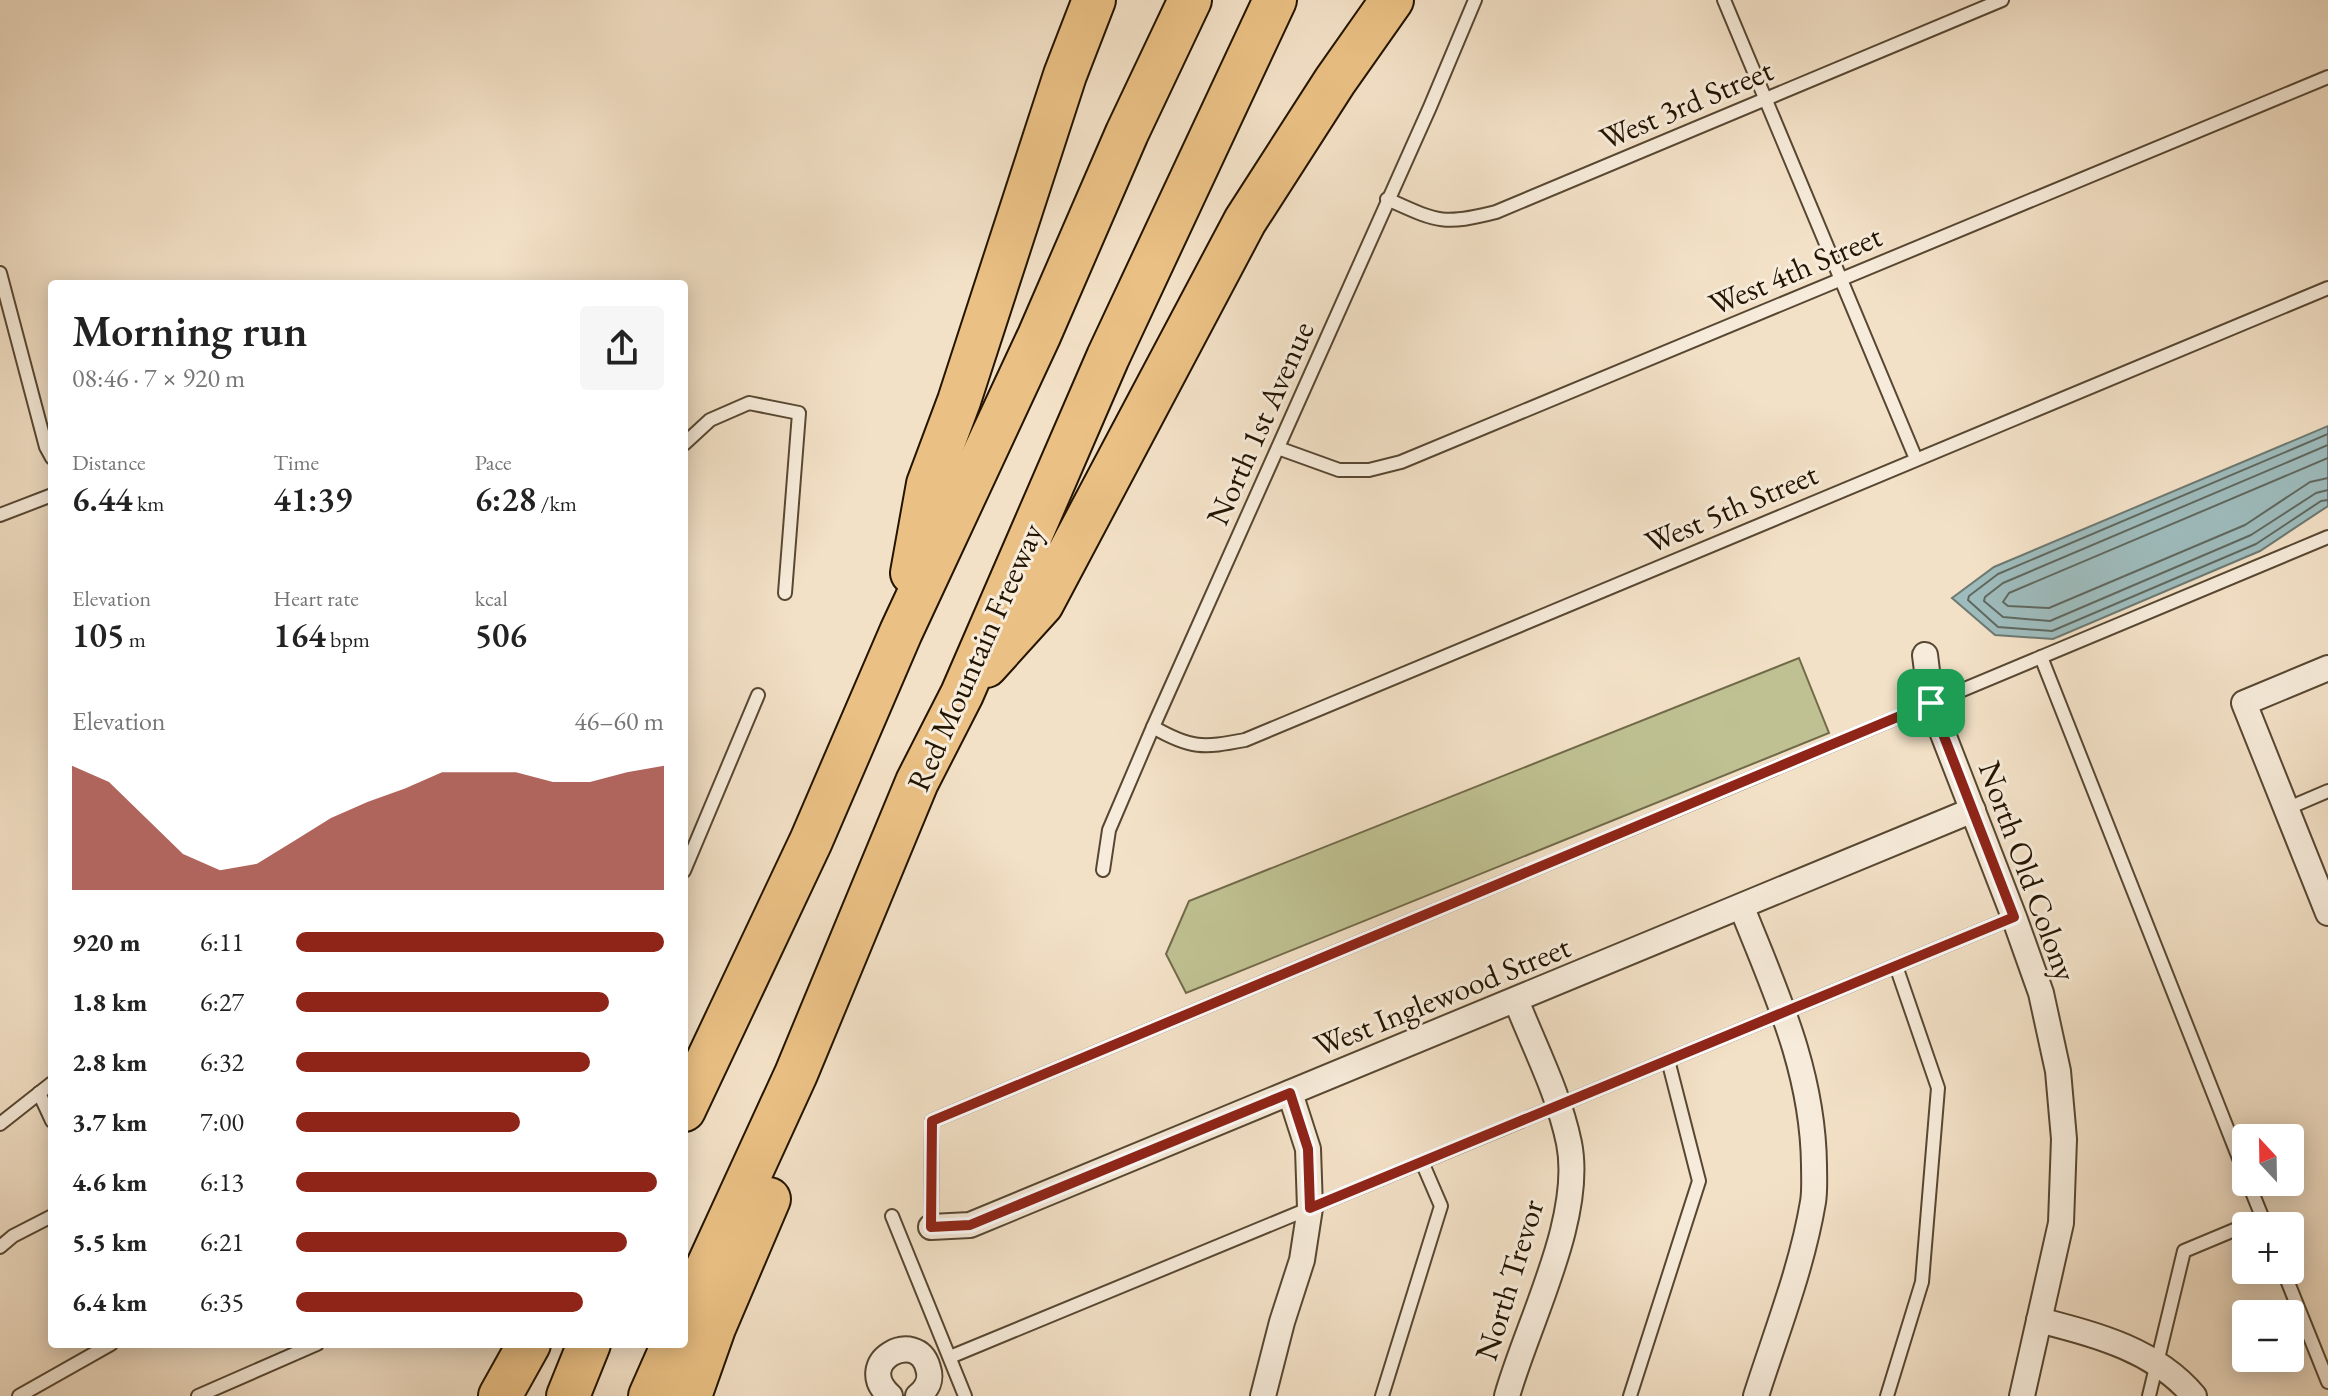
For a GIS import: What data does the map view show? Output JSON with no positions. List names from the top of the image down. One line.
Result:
{"streets":{"highway":["Red Mountain Freeway"],"street":["North Old Colony","West Inglewood Street","North Trevor"],"lane":["West 3rd Street","West 4th Street","North 1st Avenue","West 5th Street"]},"crossings":[["West 3rd Street","North 1st Avenue"],["West 4th Street","North 1st Avenue"],["North 1st Avenue","West 5th Street"],["North Old Colony","West Inglewood Street"],["West Inglewood Street","North Trevor"]],"north":"top","page":{"heading":["Morning run","08:46 · 7 × 920 m"],"stats":[["Distance","6.44 km"],["Time","41:39"],["Pace","6:28 /km"],["Elevation","105 m"],["Heart rate","164 bpm"],["kcal","506"]],"chart":["Elevation","46–60 m"],"list":[{"name":"920 m","note":"6:11"},{"name":"1.8 km","note":"6:27"},{"name":"2.8 km","note":"6:32"},{"name":"3.7 km","note":"7:00"},{"name":"4.6 km","note":"6:13"},{"name":"5.5 km","note":"6:21"},{"name":"6.4 km","note":"6:35"}],"map_buttons":["+","−"]}}
